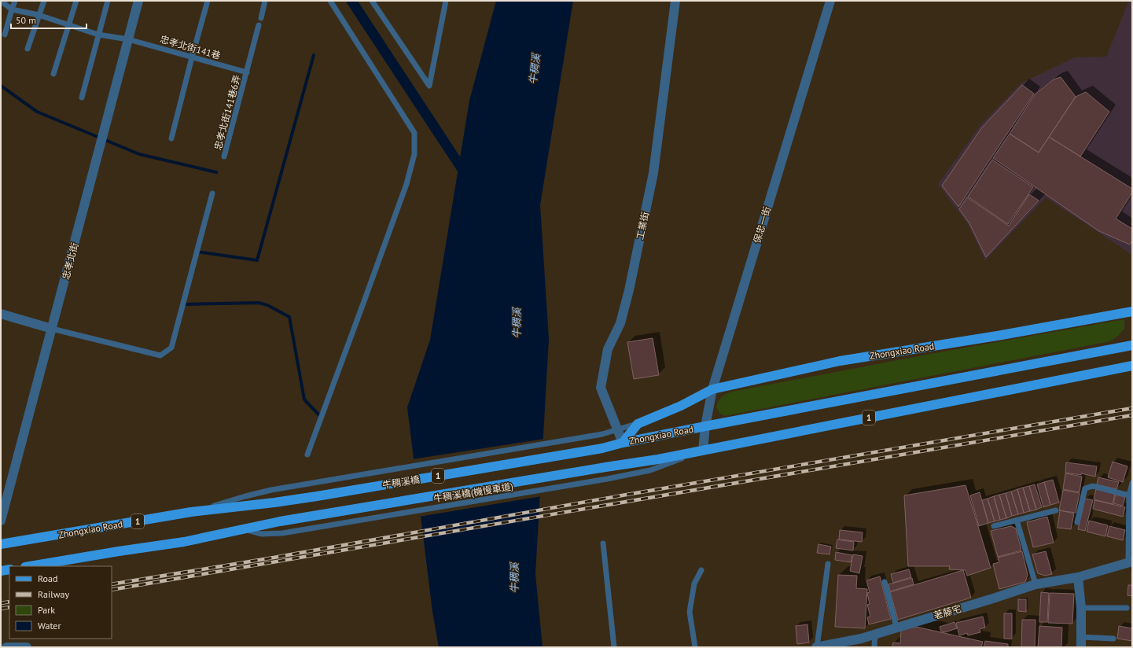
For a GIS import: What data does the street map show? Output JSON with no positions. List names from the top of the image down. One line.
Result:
{"streets":{"main road":["Zhongxiao Road","1","牛稠溪橋"],"street":["保忠一街","工業街","忠孝北街","荖藤宅"],"lane":["忠孝北街141巷","忠孝北街141巷6弄","牛稠溪橋(機慢車道)"]},"crossings":[["忠孝北街141巷","忠孝北街141巷6弄"],["忠孝北街141巷","忠孝北街"],["保忠一街","Zhongxiao Road"],["保忠一街","1"],["保忠一街","牛稠溪橋"],["保忠一街","牛稠溪橋(機慢車道)"],["工業街","Zhongxiao Road"],["工業街","牛稠溪橋"],["Zhongxiao Road","牛稠溪橋"],["1","牛稠溪橋"],["1","牛稠溪橋(機慢車道)"],["牛稠溪橋","牛稠溪橋(機慢車道)"]],"water":["牛稠溪"],"legend":["Road","Railway","Park","Water"],"scale_bar":"50 m"}
